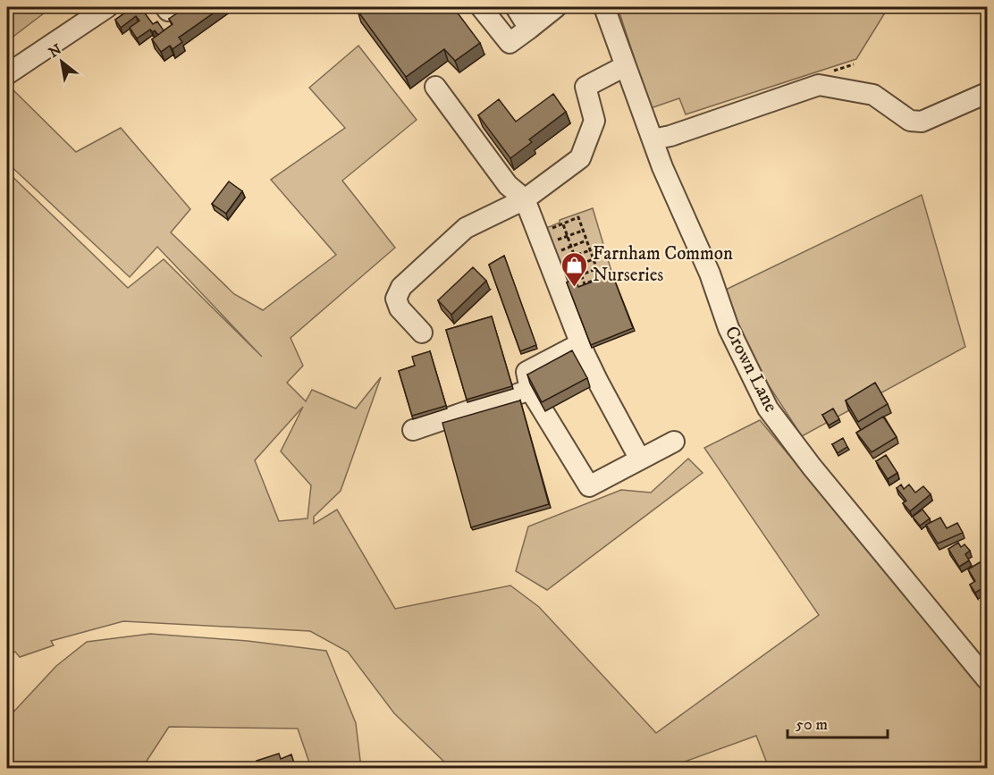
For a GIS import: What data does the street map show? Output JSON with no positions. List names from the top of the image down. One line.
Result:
{"streets":{"street":["Crown Lane"]},"places":{"shop":["Farnham Common Nurseries"]},"scale_bar":"50 m","north":"top left"}
